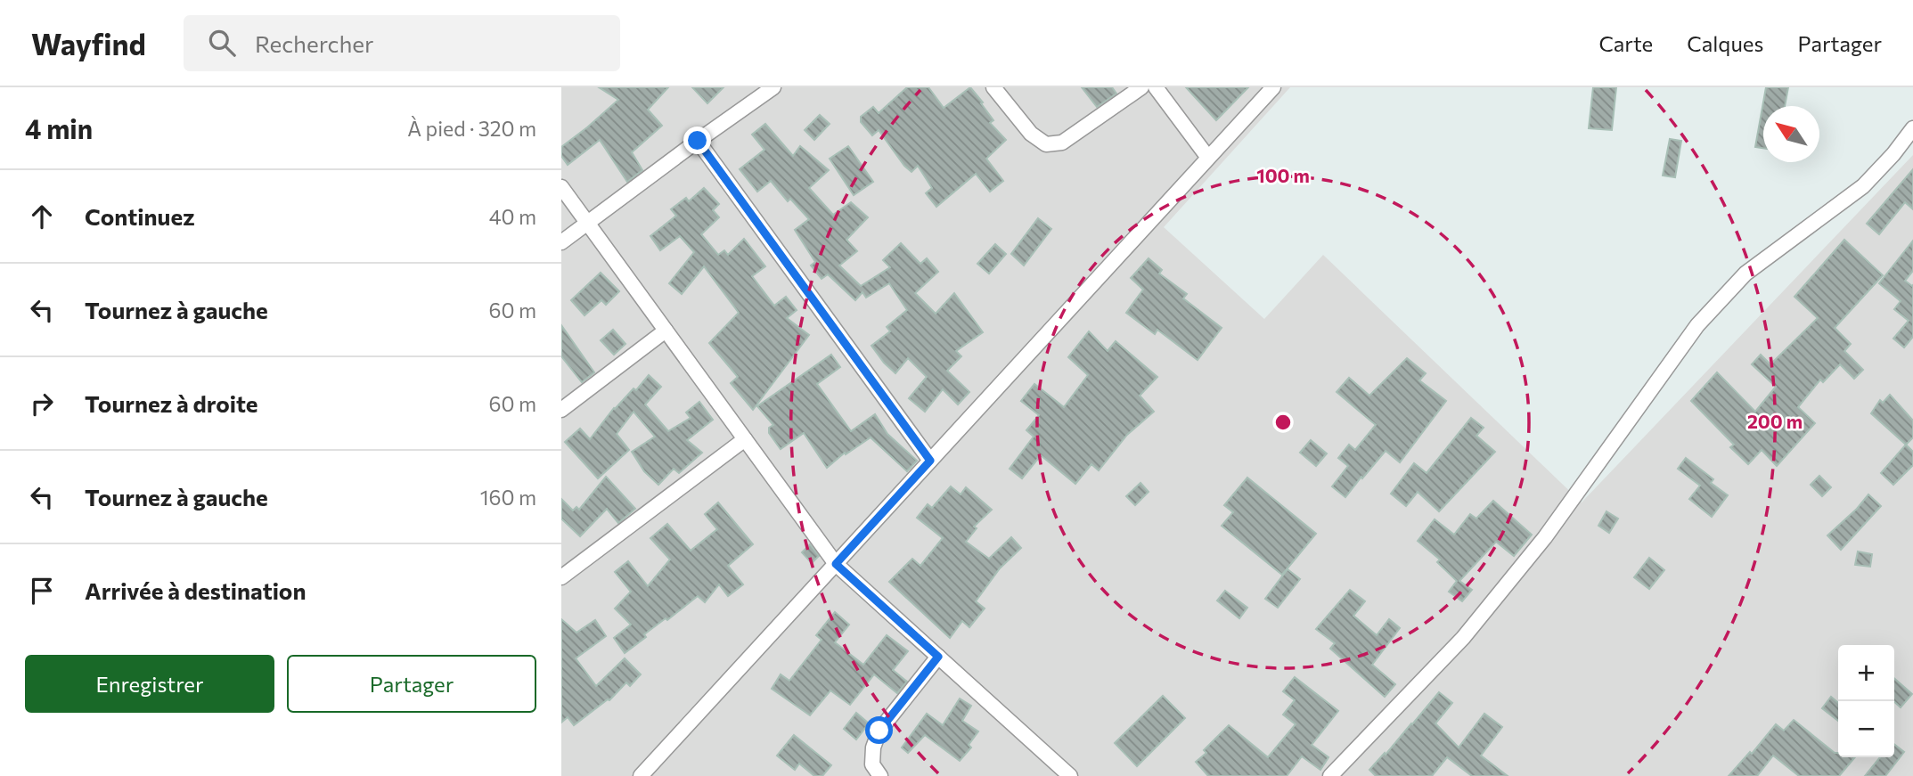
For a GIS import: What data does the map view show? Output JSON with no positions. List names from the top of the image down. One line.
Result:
{"north":"top left","page":{"header":"Wayfind","search":"Rechercher","nav":["Carte","Calques","Partager"],"heading":["4 min","À pied · 320 m"],"list":[["Continuez","40 m"],["Tournez à gauche","60 m"],["Tournez à droite","60 m"],["Tournez à gauche","160 m"],"Arrivée à destination"],"buttons":["Enregistrer","Partager"],"map_buttons":["+","−"]},"rings":["100 m","200 m"]}
